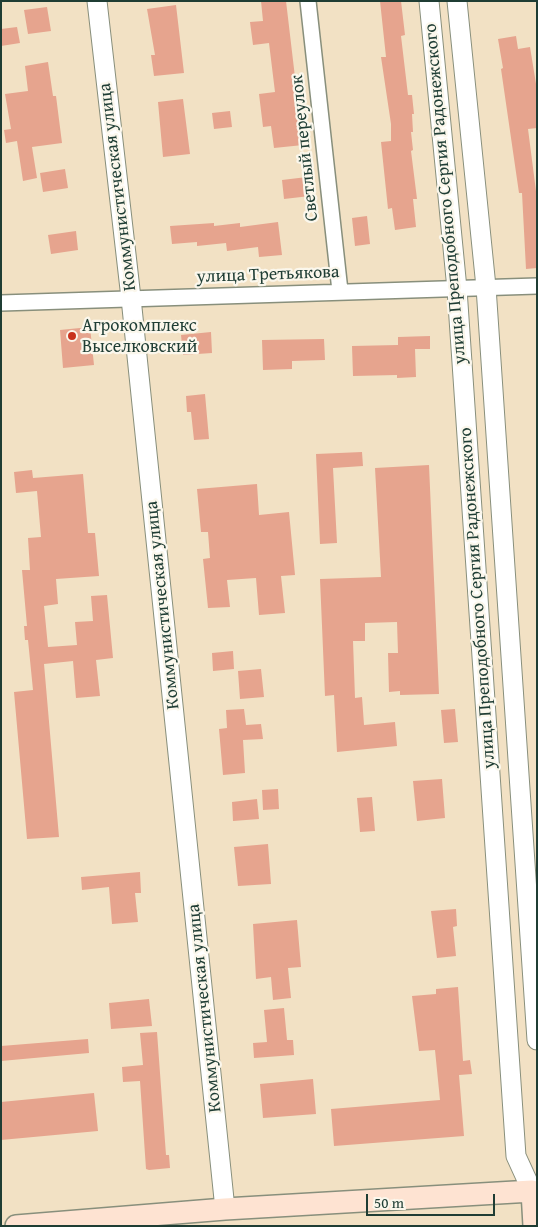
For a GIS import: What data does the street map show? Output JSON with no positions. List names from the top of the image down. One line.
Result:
{"streets":{"main road":["улица Преподобного Сергия Радонежского"],"street":["Светлый переулок","Коммунистическая улица","улица Третьякова"]},"crossings":[["Светлый переулок","улица Третьякова"],["Коммунистическая улица","улица Третьякова"],["улица Преподобного Сергия Радонежского","улица Третьякова"]],"places":["Агрокомплекс Выселковский"],"scale_bar":"50 m"}
